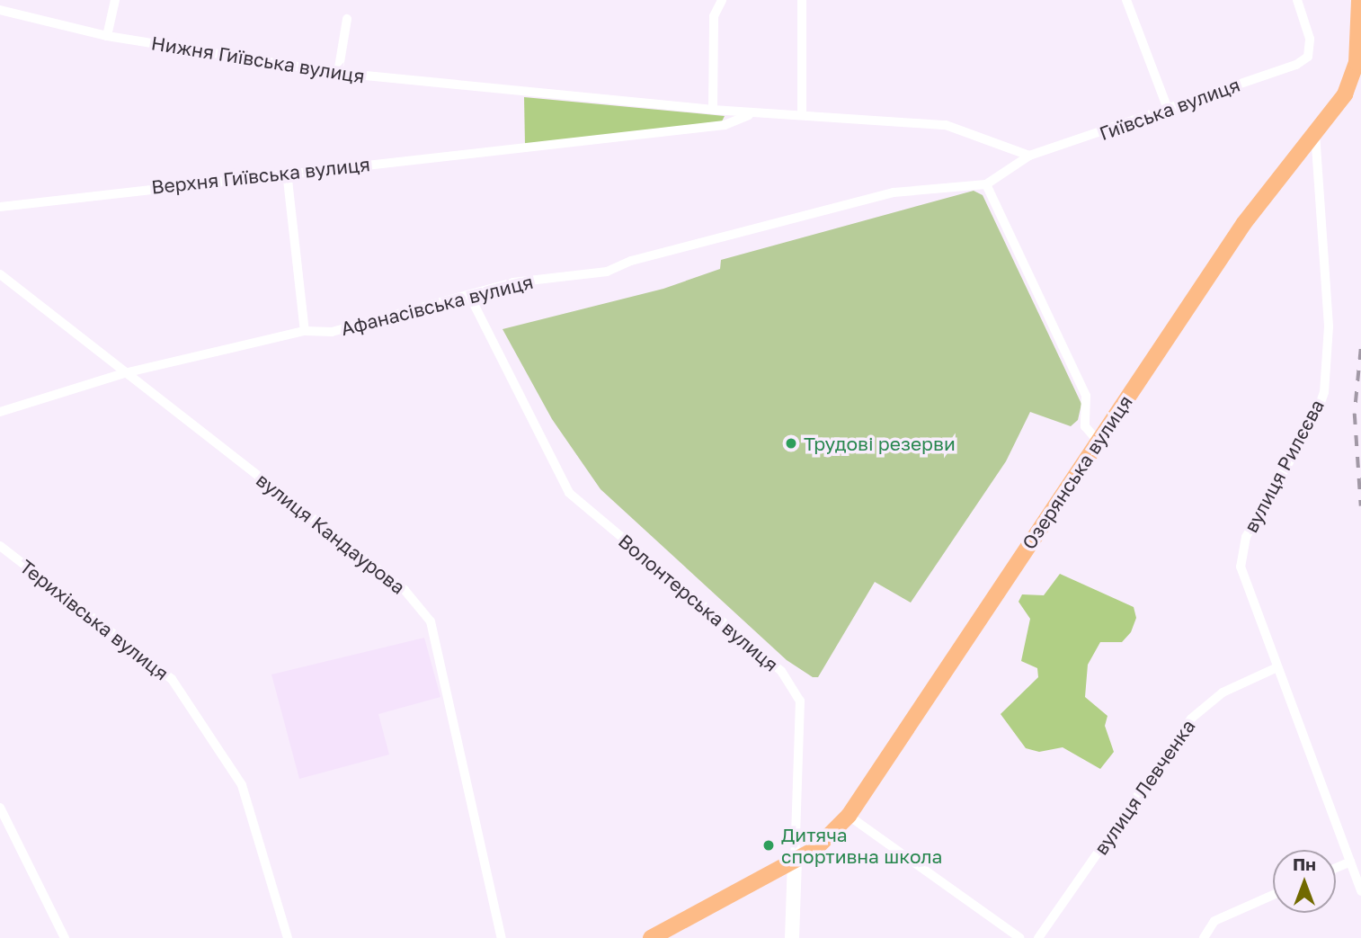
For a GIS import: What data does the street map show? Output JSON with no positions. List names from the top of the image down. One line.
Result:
{"streets":{"main road":["Озерянська вулиця"],"street":["Нижня Гиївська вулиця","Гиївська вулиця","Верхня Гиївська вулиця","Афанасівська вулиця","вулиця Рилєєва","вулиця Кандаурова","Волонтерська вулиця","Терихівська вулиця","вулиця Левченка"]},"crossings":[["Гиївська вулиця","Афанасівська вулиця"],["Афанасівська вулиця","вулиця Кандаурова"],["Афанасівська вулиця","Волонтерська вулиця"],["вулиця Рилєєва","Озерянська вулиця"],["вулиця Рилєєва","вулиця Левченка"],["Озерянська вулиця","Волонтерська вулиця"]],"places":["Трудові резерви","Дитяча спортивна школа"],"north":"top"}
